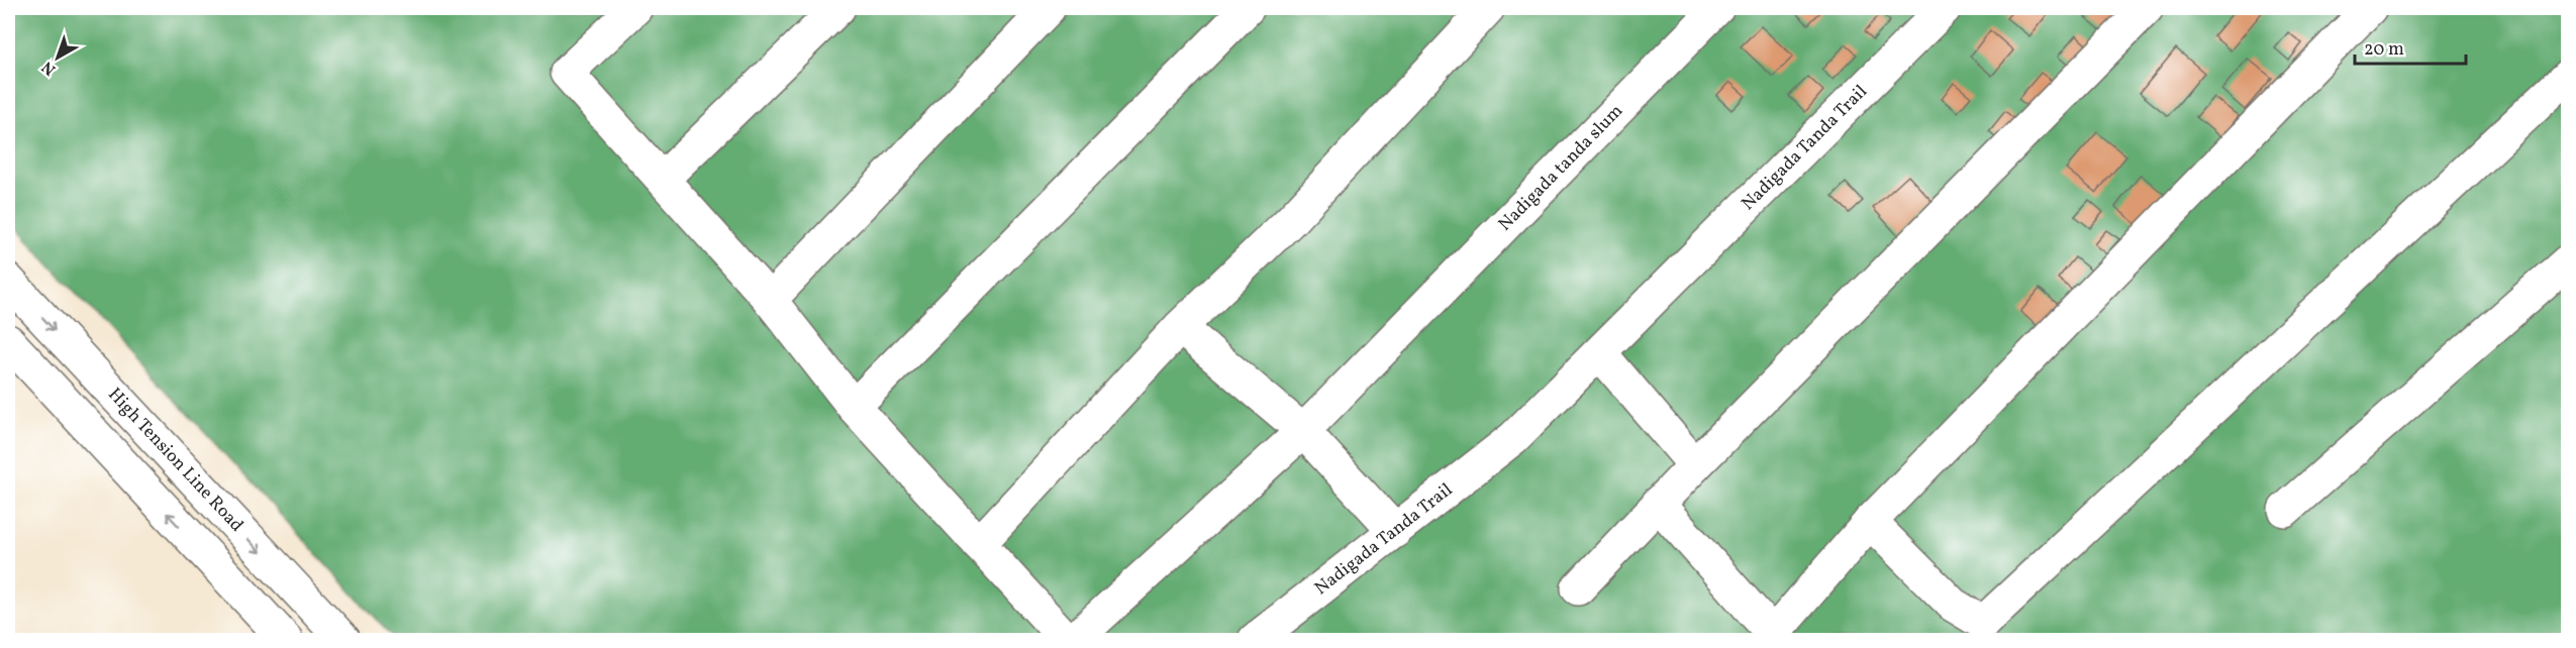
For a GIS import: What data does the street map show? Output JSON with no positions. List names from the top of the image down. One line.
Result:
{"streets":{"street":["Nadigada Tanda Trail","Nadigada tanda slum","High Tension Line Road"]},"scale_bar":"20 m","north":"bottom left"}
